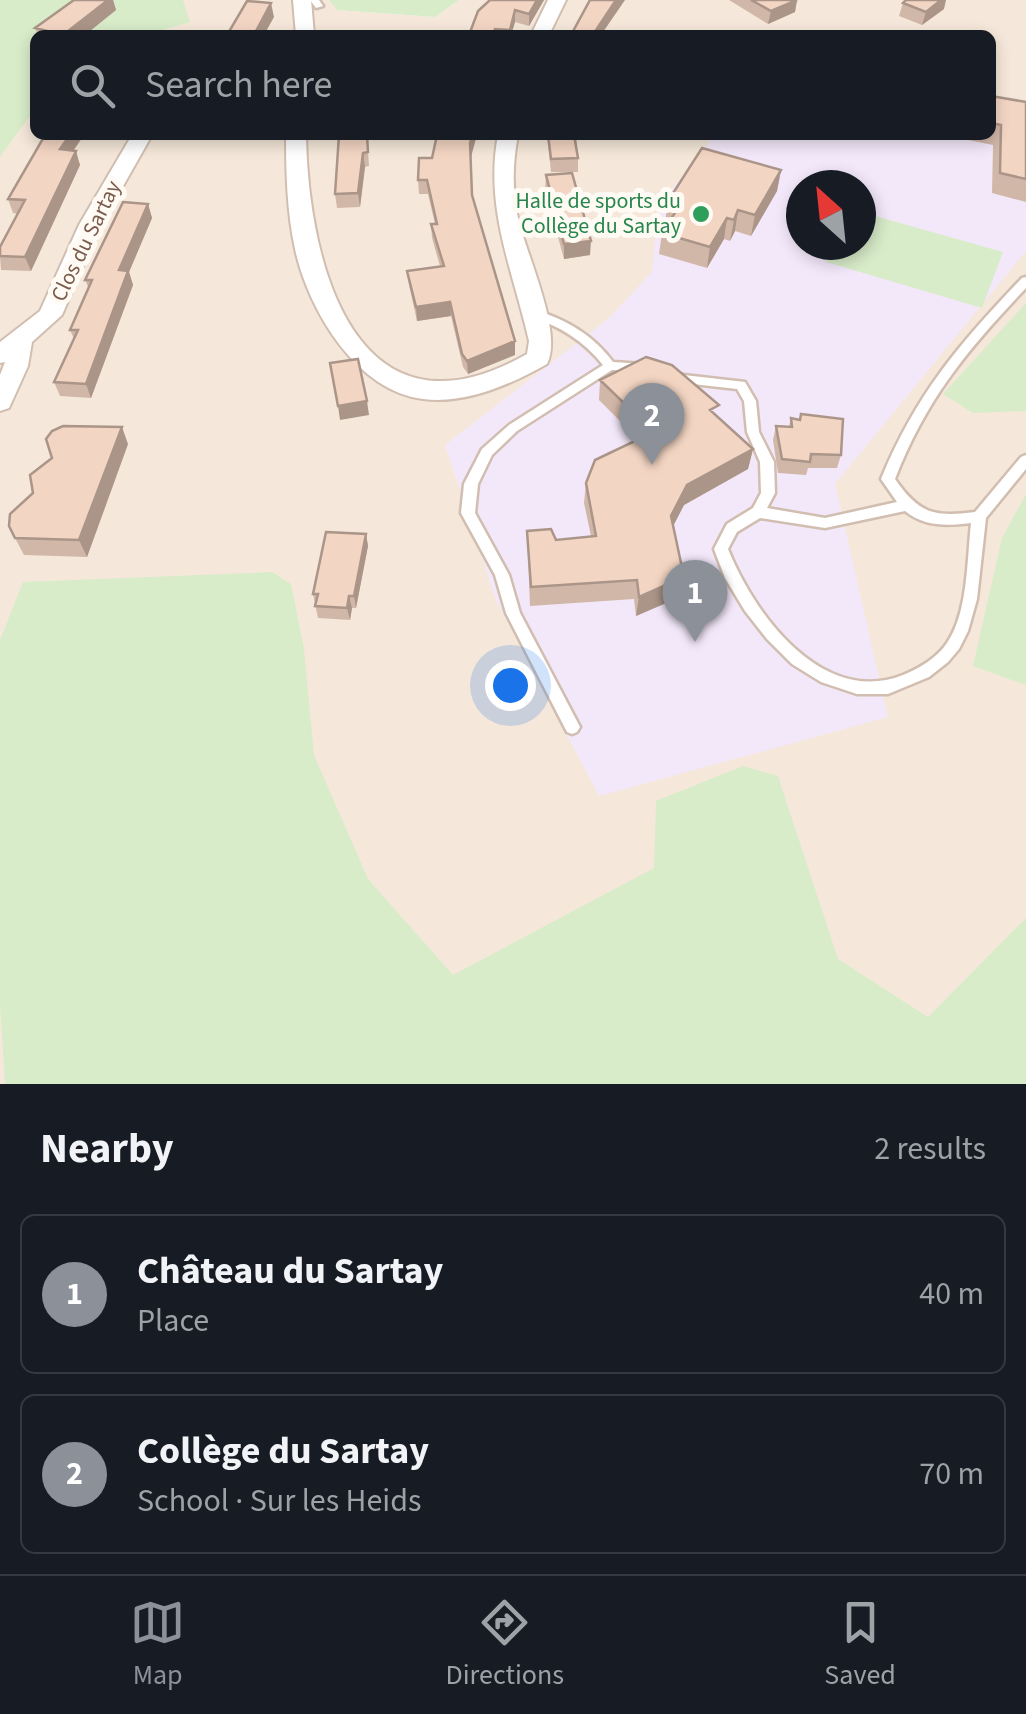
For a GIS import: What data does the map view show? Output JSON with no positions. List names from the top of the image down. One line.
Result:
{"streets":{"street":["Clos du Sartay"]},"places":["Halle de sports du Collège du Sartay"],"north":"top left","page":{"search":"Search here","pins":["2","1"],"heading":["Nearby","2 results"],"list":[{"mark":"1","name":"Château du Sartay","note":"Place","value":"40 m"},{"mark":"2","name":"Collège du Sartay","note":"School · Sur les Heids","value":"70 m"}],"nav":["Map","Directions","Saved"]}}
